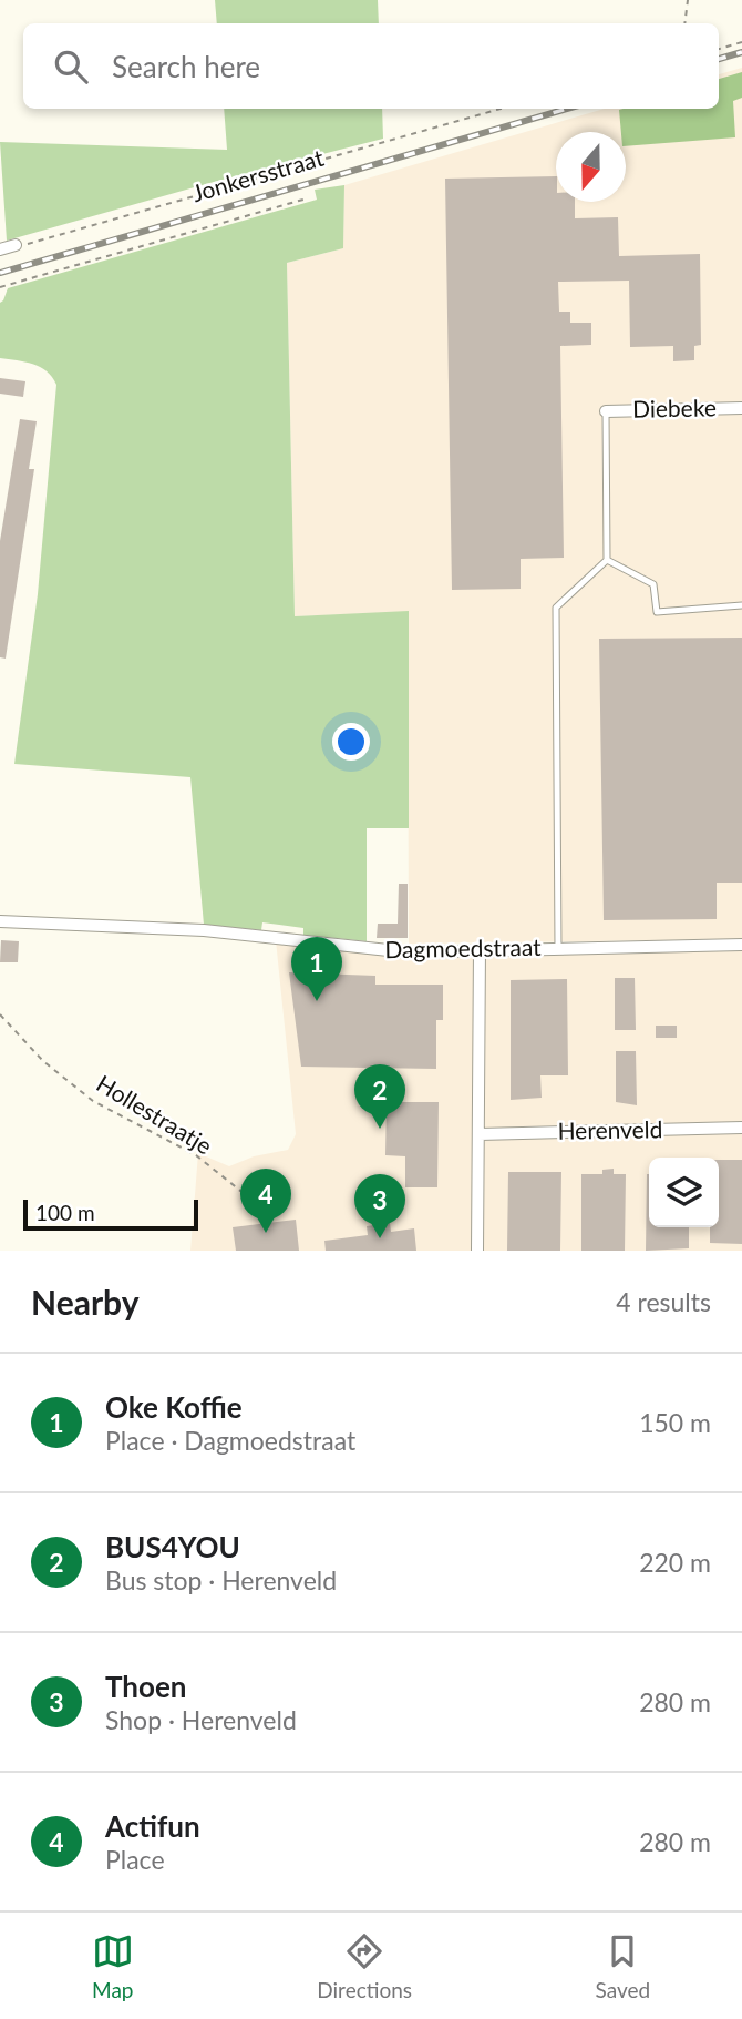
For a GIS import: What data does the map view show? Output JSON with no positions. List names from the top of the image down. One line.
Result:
{"streets":{"street":["Diebeke","Dagmoedstraat","Herenveld"],"path":["Jonkersstraat","Hollestraatje"]},"scale_bar":"100 m","north":"bottom","page":{"search":"Search here","pins":["1","2","4","3"],"scale":"100 m","heading":["Nearby","4 results"],"list":[{"mark":"1","name":"Oke Koffie","note":"Place · Dagmoedstraat","value":"150 m"},{"mark":"2","name":"BUS4YOU","note":"Bus stop · Herenveld","value":"220 m"},{"mark":"3","name":"Thoen","note":"Shop · Herenveld","value":"280 m"},{"mark":"4","name":"Actifun","note":"Place","value":"280 m"}],"nav":["Map","Directions","Saved"]}}
